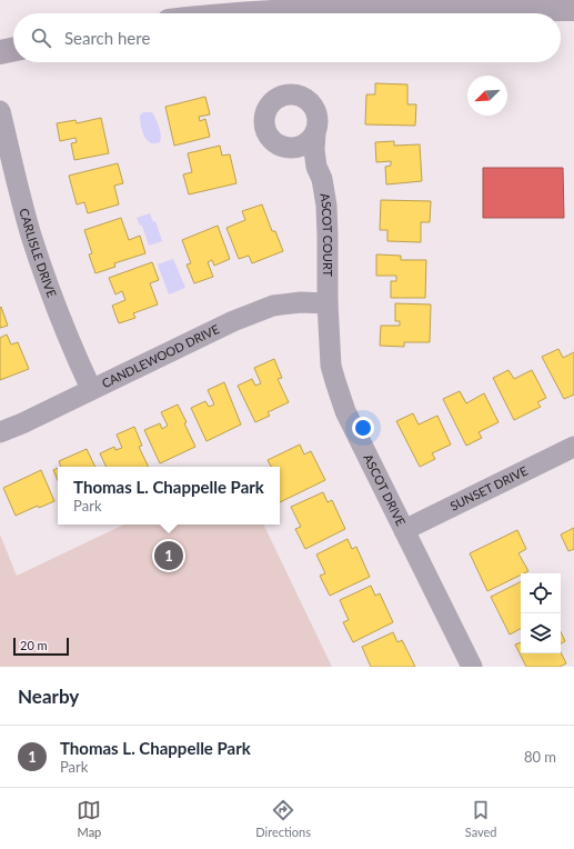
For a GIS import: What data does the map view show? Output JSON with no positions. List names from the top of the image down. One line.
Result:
{"streets":{"street":["ASCOT COURT","CARLISLE DRIVE","CANDLEWOOD DRIVE","SUNSET DRIVE","ASCOT DRIVE"]},"crossings":[["ASCOT COURT","CANDLEWOOD DRIVE"],["ASCOT COURT","ASCOT DRIVE"],["CARLISLE DRIVE","CANDLEWOOD DRIVE"],["CANDLEWOOD DRIVE","ASCOT DRIVE"],["SUNSET DRIVE","ASCOT DRIVE"]],"scale_bar":"20 m","north":"bottom left","page":{"search":"Search here","popup":["Thomas L. Chappelle Park","Park"],"pins":"1","scale":"20 m","heading":"Nearby","list":[{"mark":"1","name":"Thomas L. Chappelle Park","note":"Park","value":"80 m"}],"nav":["Map","Directions","Saved"]}}
